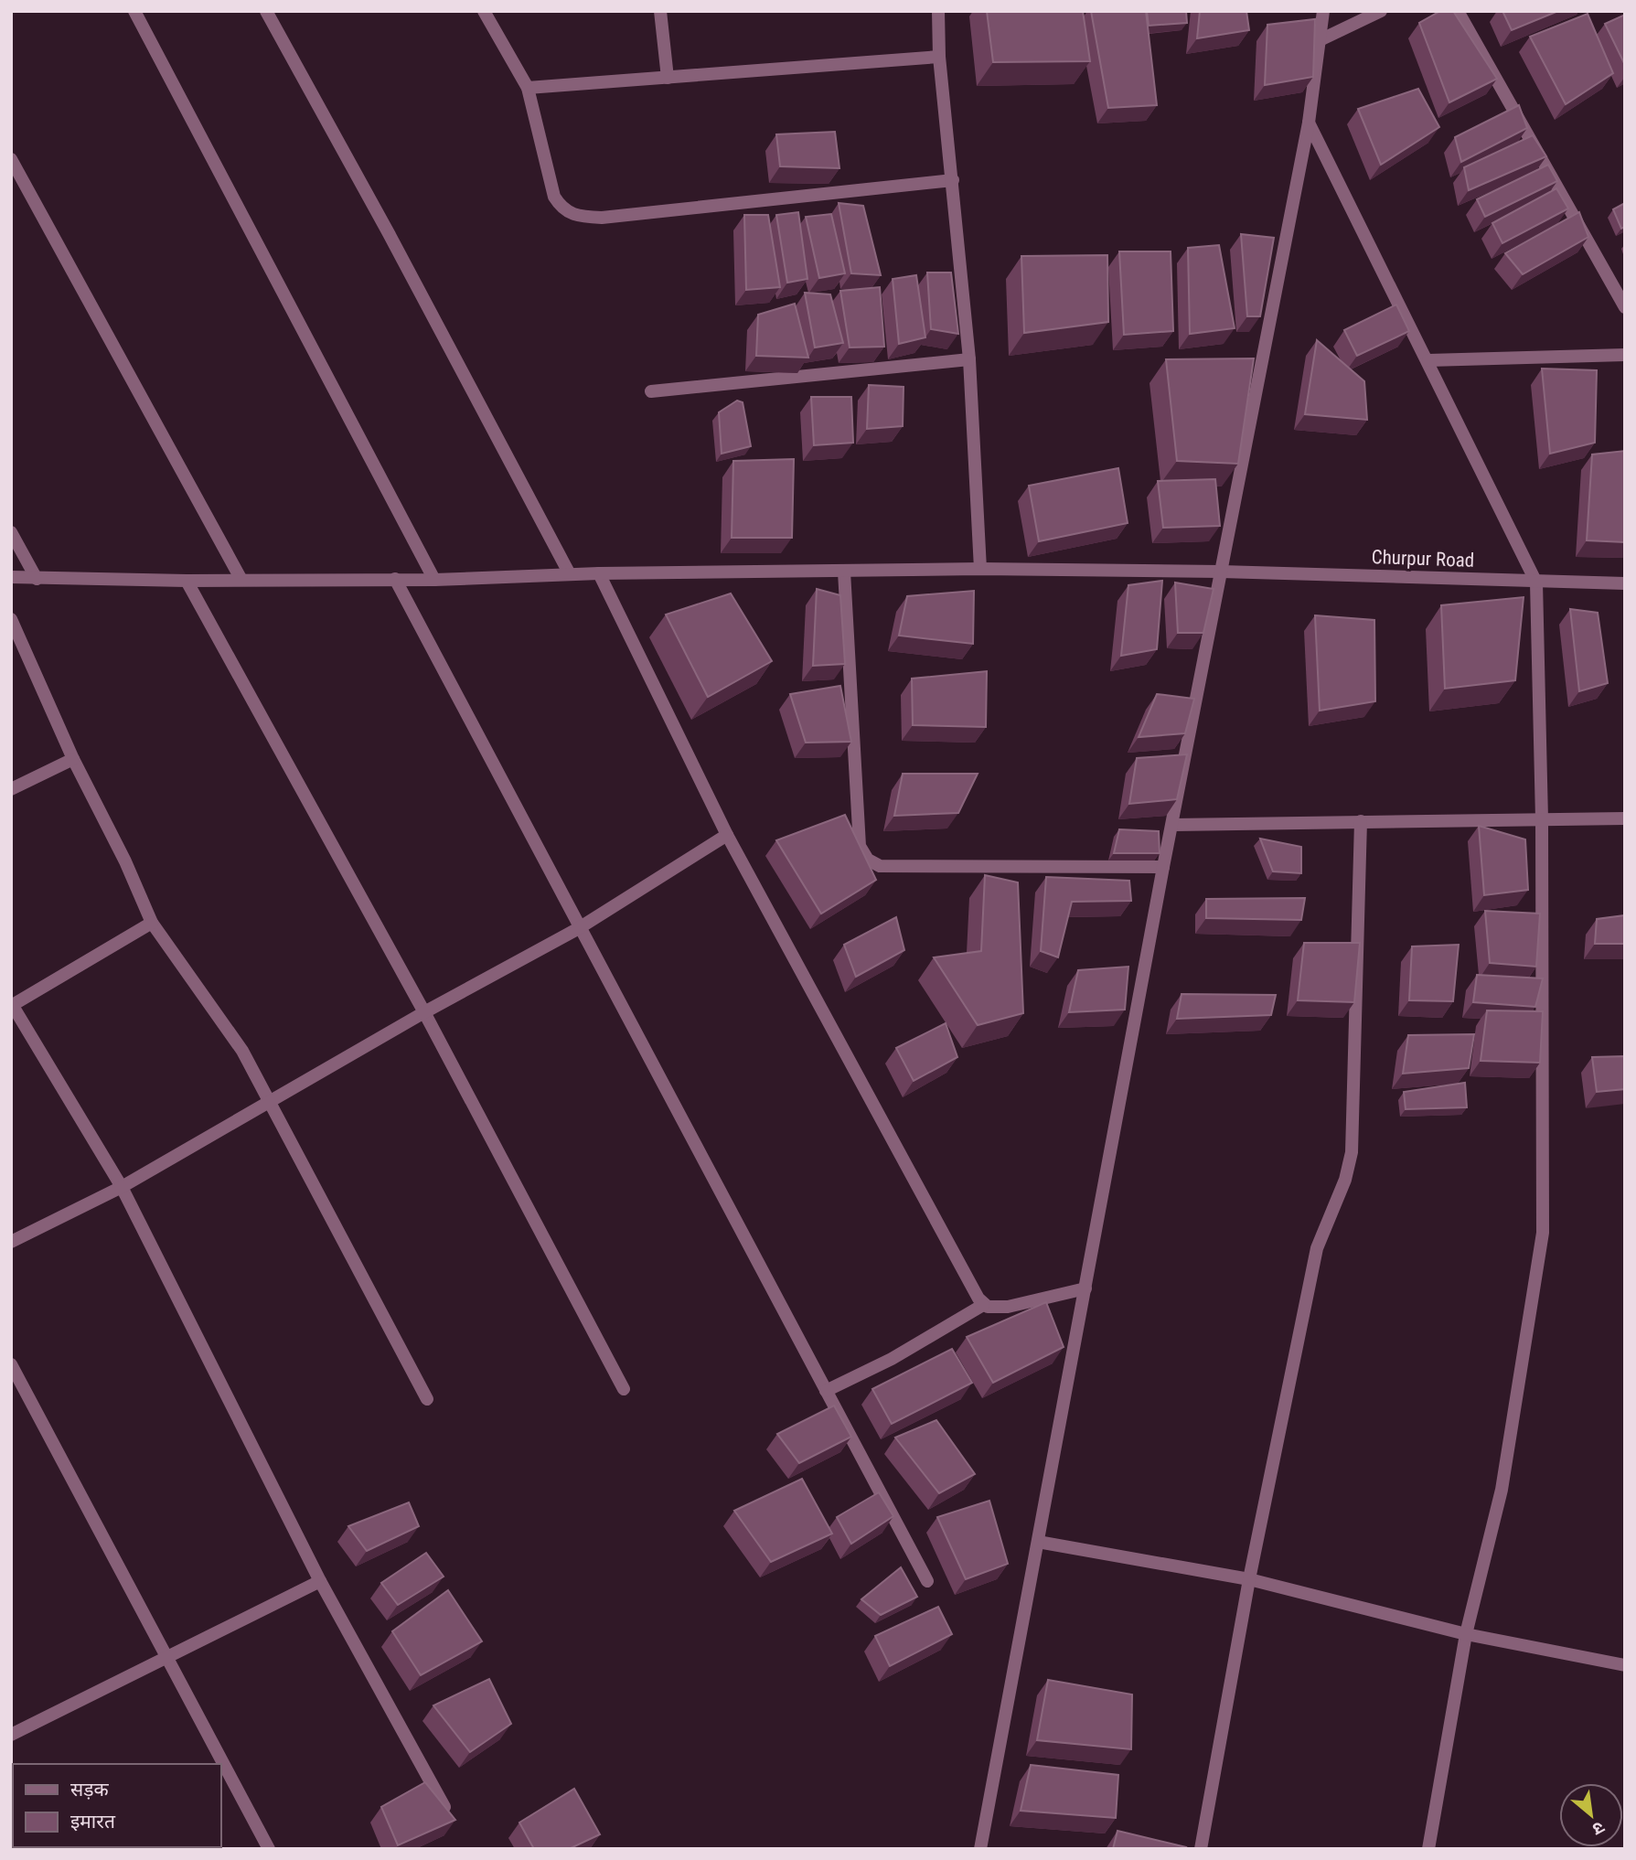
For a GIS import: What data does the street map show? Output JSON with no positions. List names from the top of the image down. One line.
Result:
{"streets":{"street":["Churpur Road"]},"legend":["सड़क","इमारत"],"north":"bottom right"}
